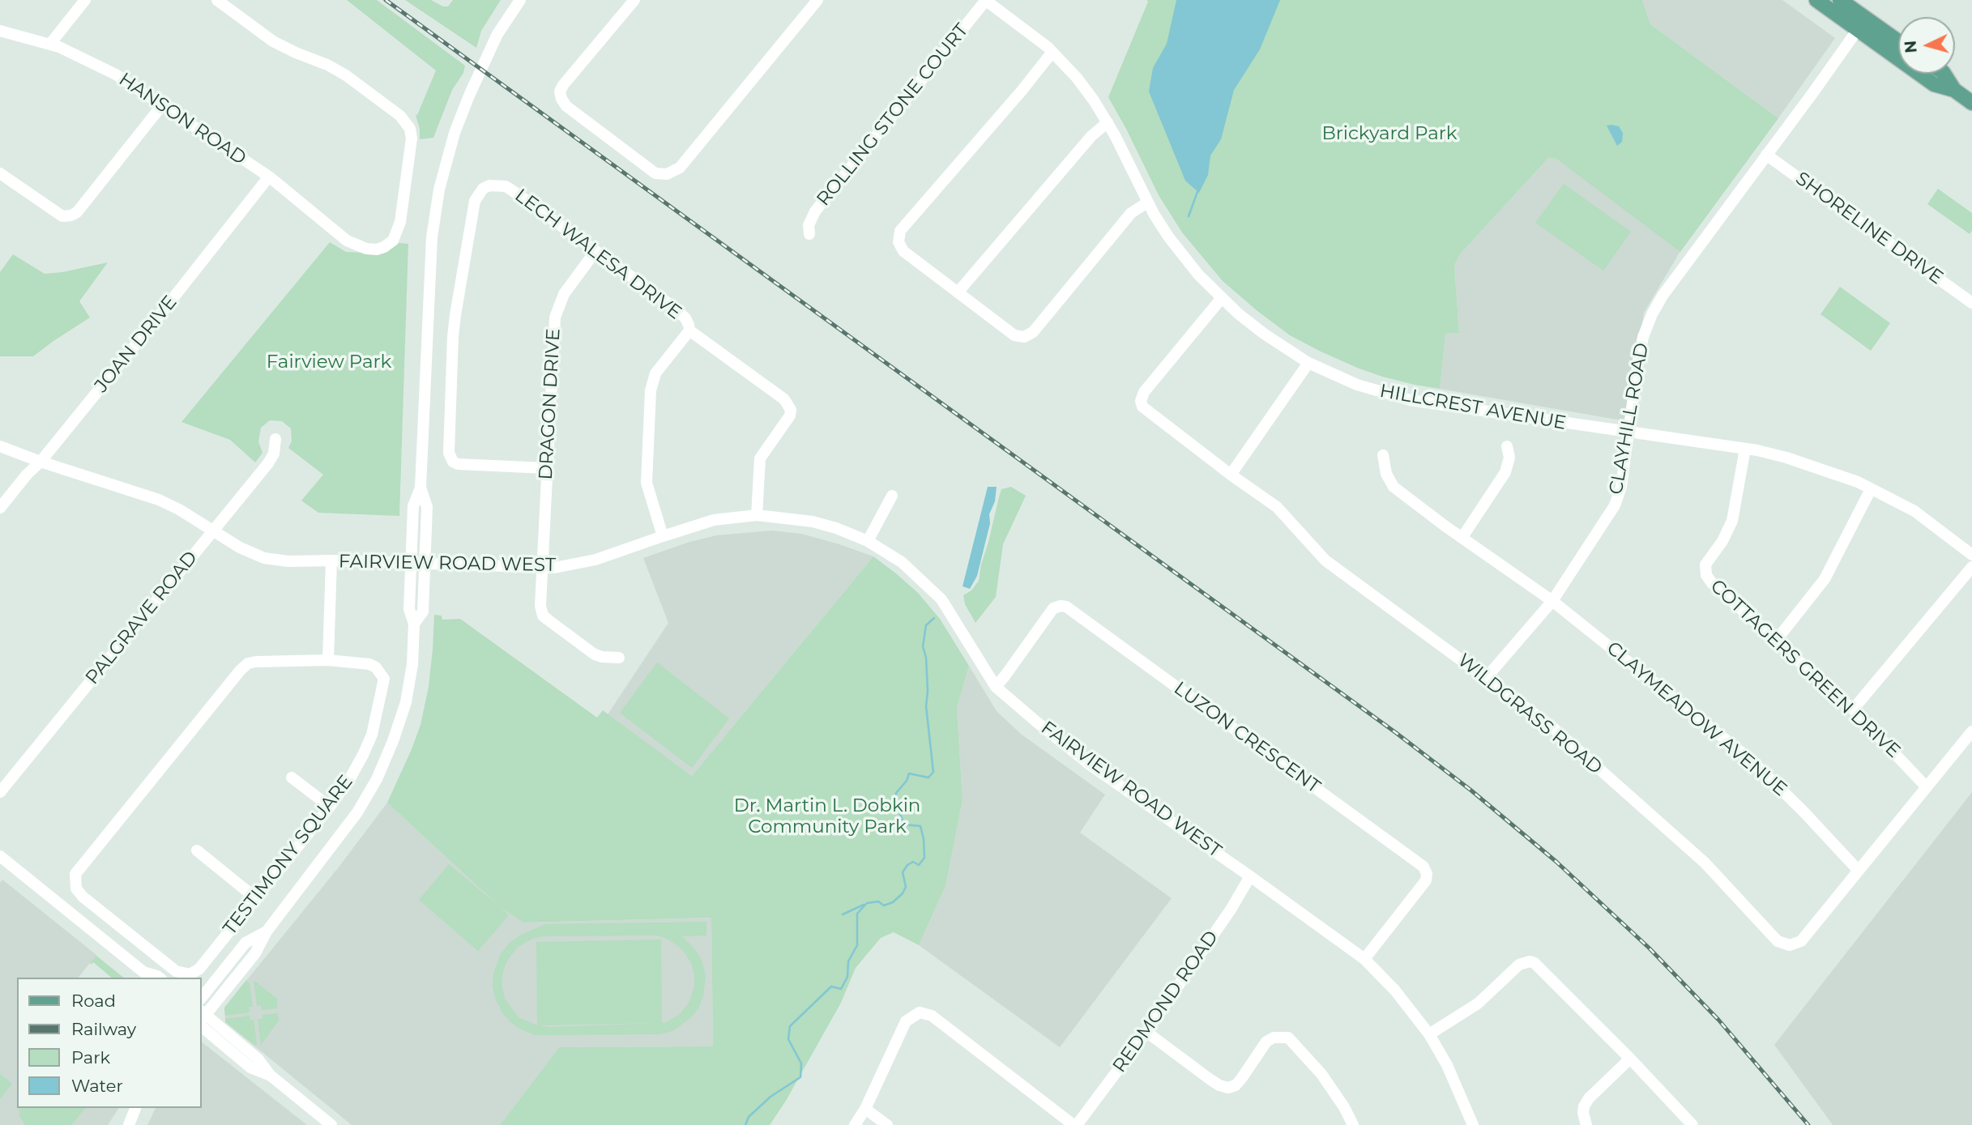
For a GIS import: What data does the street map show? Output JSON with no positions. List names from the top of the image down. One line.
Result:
{"streets":{"street":["ROLLING STONE COURT","HANSON ROAD","SHORELINE DRIVE","LECH WALESA DRIVE","JOAN DRIVE","DRAGON DRIVE","HILLCREST AVENUE","CLAYHILL ROAD","FAIRVIEW ROAD WEST","PALGRAVE ROAD","COTTAGERS GREEN DRIVE","WILDGRASS ROAD","CLAYMEADOW AVENUE","LUZON CRESCENT","TESTIMONY SQUARE","REDMOND ROAD"]},"crossings":[["ROLLING STONE COURT","HILLCREST AVENUE"],["HANSON ROAD","JOAN DRIVE"],["SHORELINE DRIVE","CLAYHILL ROAD"],["LECH WALESA DRIVE","DRAGON DRIVE"],["LECH WALESA DRIVE","FAIRVIEW ROAD WEST"],["JOAN DRIVE","FAIRVIEW ROAD WEST"],["DRAGON DRIVE","FAIRVIEW ROAD WEST"],["HILLCREST AVENUE","CLAYHILL ROAD"],["HILLCREST AVENUE","COTTAGERS GREEN DRIVE"],["HILLCREST AVENUE","WILDGRASS ROAD"],["CLAYHILL ROAD","WILDGRASS ROAD"],["CLAYHILL ROAD","CLAYMEADOW AVENUE"],["FAIRVIEW ROAD WEST","PALGRAVE ROAD"],["FAIRVIEW ROAD WEST","LUZON CRESCENT"],["FAIRVIEW ROAD WEST","REDMOND ROAD"],["COTTAGERS GREEN DRIVE","WILDGRASS ROAD"],["WILDGRASS ROAD","CLAYMEADOW AVENUE"]],"parks":["Brickyard Park","Fairview Park","Dr. Martin L. Dobkin Community Park"],"legend":["Road","Railway","Park","Water"],"north":"left"}
